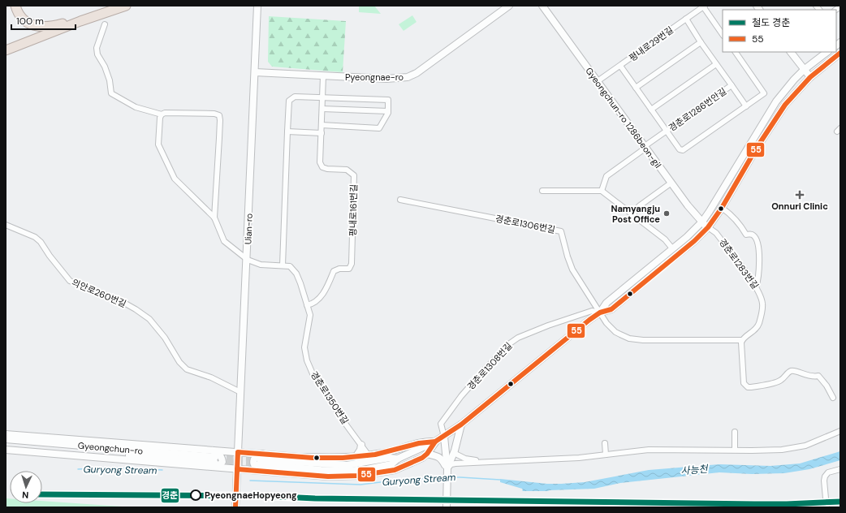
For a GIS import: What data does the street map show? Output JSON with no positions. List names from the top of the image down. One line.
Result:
{"streets":{"street":["평내로29번길","Pyeongnae-ro","경춘로1286번안길","Gyeongchun-ro 1286beon-gil","평내로161번길","경춘로1306번길","Uian-ro","경춘로1283번길","의안로260번길","경춘로1308번길","경춘로1350번길","Gyeongchun-ro"]},"crossings":[["평내로29번길","경춘로1286번안길"],["평내로29번길","Gyeongchun-ro 1286beon-gil"],["Pyeongnae-ro","평내로161번길"],["Pyeongnae-ro","Uian-ro"],["경춘로1286번안길","Gyeongchun-ro 1286beon-gil"],["Gyeongchun-ro 1286beon-gil","경춘로1283번길"],["평내로161번길","경춘로1350번길"],["경춘로1306번길","경춘로1308번길"],["Uian-ro","의안로260번길"],["Uian-ro","경춘로1350번길"]],"water":["Guryong Stream","사능천"],"places":{"health":["Onnuri Clinic"],"other":["Namyangju Post Office","PyeongnaeHopyeong"]},"lines":["transit line 55","rail line 경춘"],"legend":["철도 경춘","55"],"scale_bar":"100 m","north":"bottom"}
